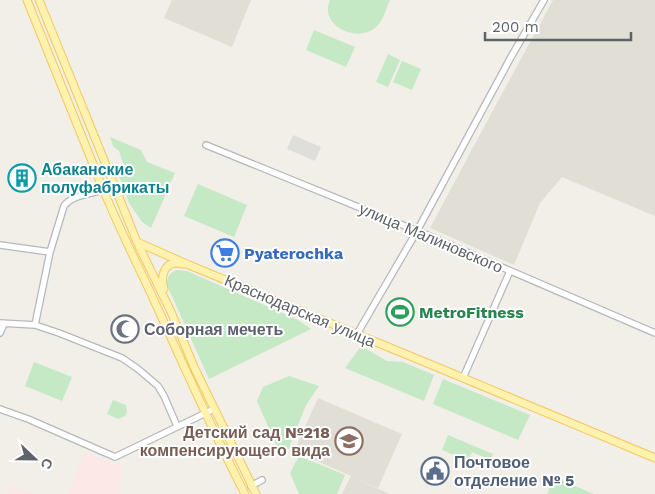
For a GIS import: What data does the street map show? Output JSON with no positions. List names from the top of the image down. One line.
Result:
{"streets":{"main road":["Краснодарская улица"],"street":["улица Малиновского"]},"places":{"building":["Абаканские полуфабрикаты"],"supermarket":["Pyaterochka"],"sports":["MetroFitness"],"mosque":["Соборная мечеть"],"school or university":["Детский сад №218 компенсирующего вида"],"public building":["Почтовое отделение № 5"]},"scale_bar":"200 m","north":"right"}
